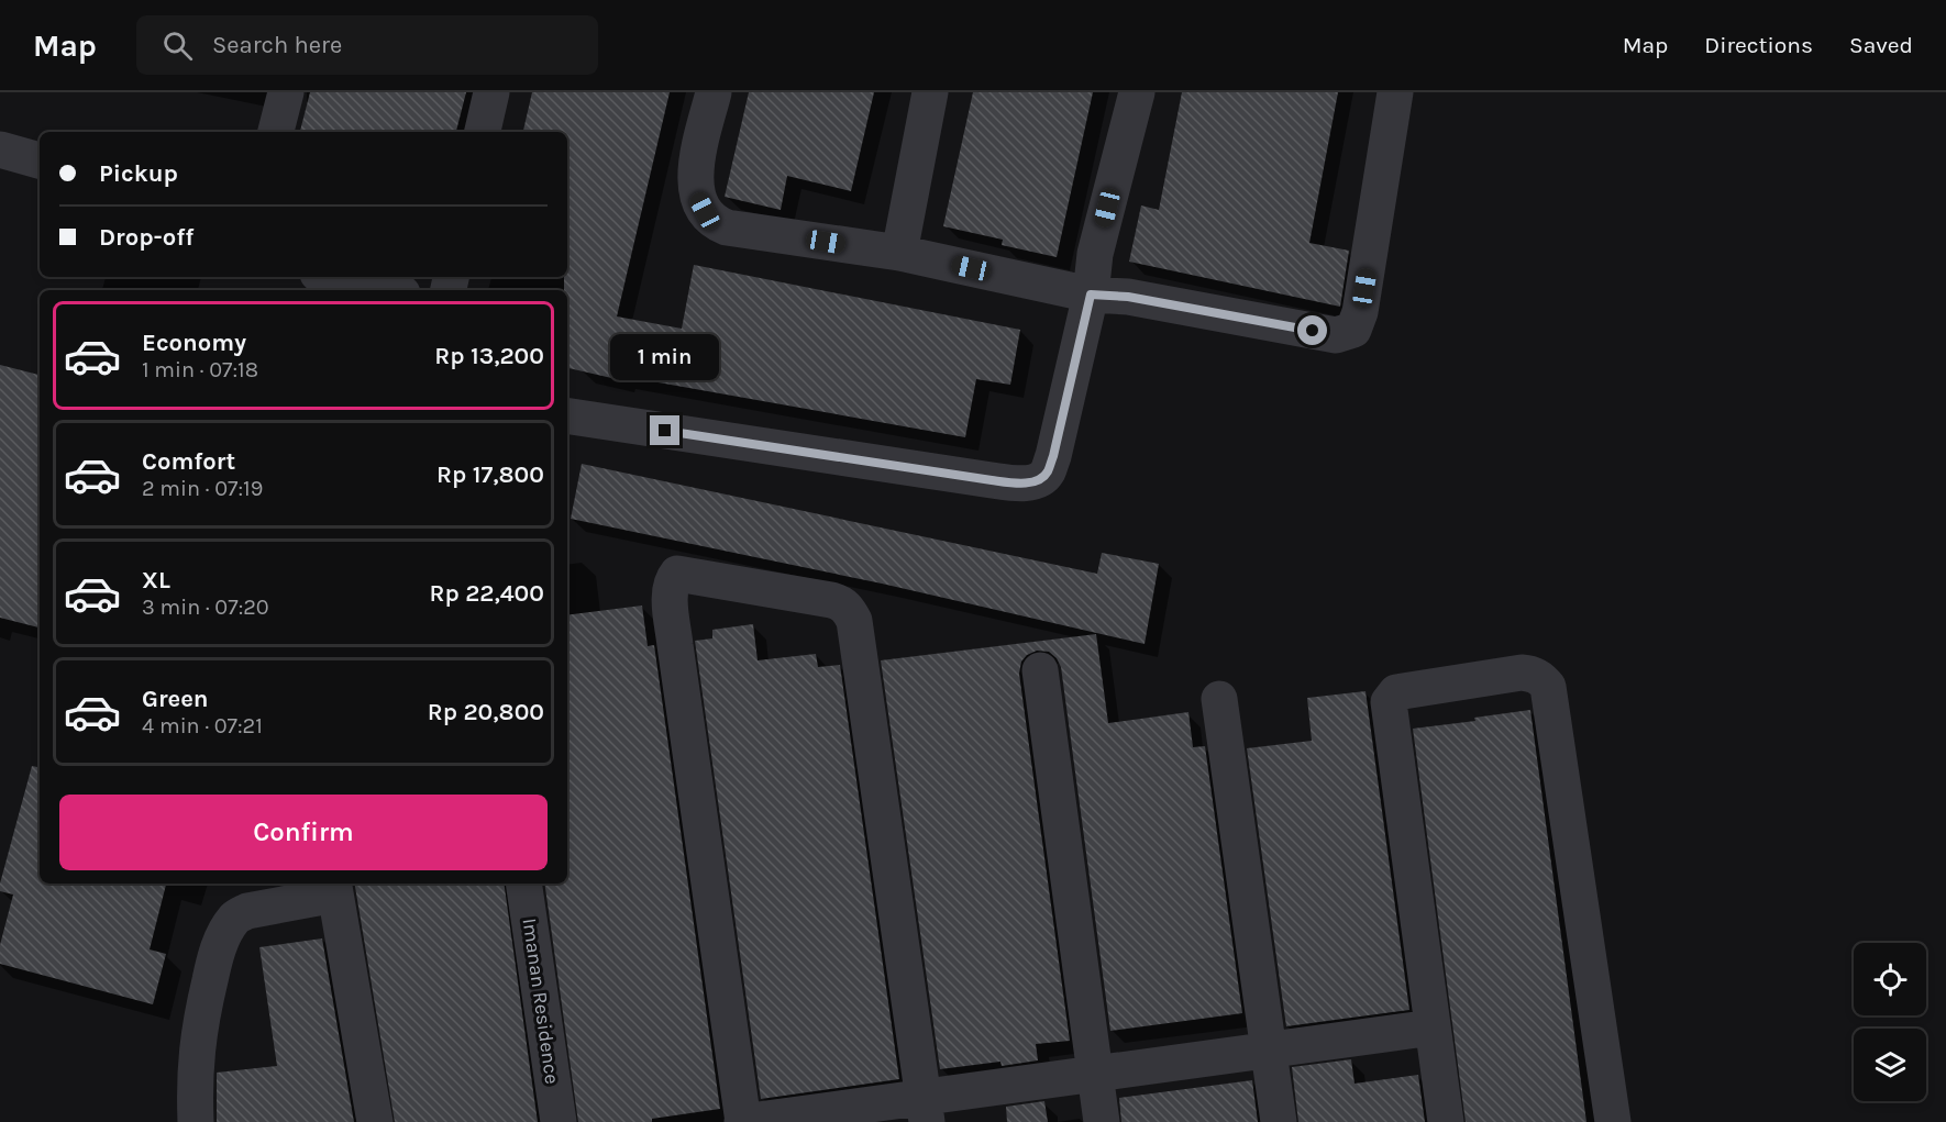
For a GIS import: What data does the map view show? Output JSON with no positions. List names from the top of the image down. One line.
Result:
{"streets":{"street":["Imanan Residence"]},"page":{"header":"Map","search":"Search here","nav":["Map","Directions","Saved"],"banner":["Pickup","Drop-off"],"list":[{"name":"Economy","note":"1 min · 07:18","value":"Rp 13,200"},{"name":"Comfort","note":"2 min · 07:19","value":"Rp 17,800"},{"name":"XL","note":"3 min · 07:20","value":"Rp 22,400"},{"name":"Green","note":"4 min · 07:21","value":"Rp 20,800"}],"bubble":"1 min","buttons":"Confirm"}}
